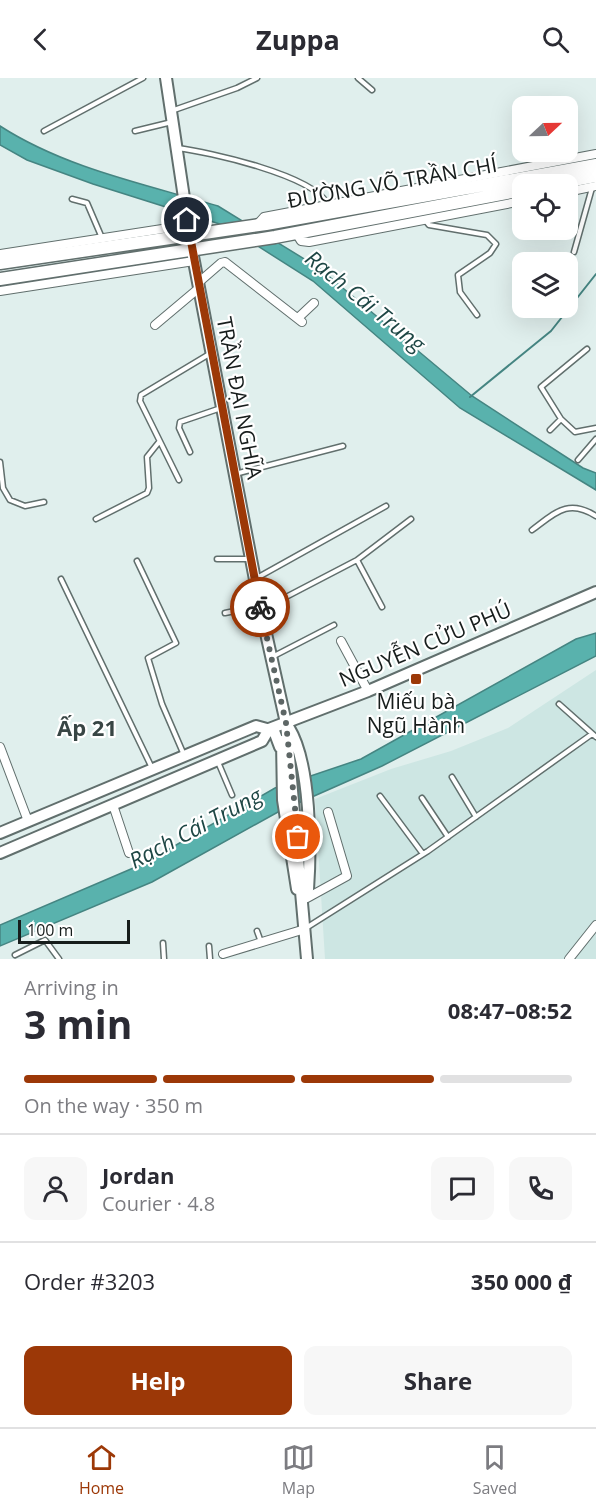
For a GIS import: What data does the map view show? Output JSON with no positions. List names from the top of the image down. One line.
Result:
{"streets":{"highway":["ĐƯỜNG VÕ TRẦN CHÍ"],"main road":["TRẦN ĐẠI NGHĨA","NGUYỄN CỬU PHÚ"]},"crossings":[["ĐƯỜNG VÕ TRẦN CHÍ","TRẦN ĐẠI NGHĨA"],["TRẦN ĐẠI NGHĨA","NGUYỄN CỬU PHÚ"]],"districts":["Ấp 21"],"water":["Rạch Cái Trung"],"places":{"transit":["Miếu bà Ngũ Hành"]},"scale_bar":"100 m","north":"right","page":{"header":"Zuppa","scale":"100 m","heading":["3 min","Arriving in","08:47–08:52"],"panel":["Jordan","Courier · 4.8","Order #3203","350 000 ₫"],"bar":"On the way · 350 m","buttons":["Help","Share"],"tabs":["Home","Map","Saved"]}}
